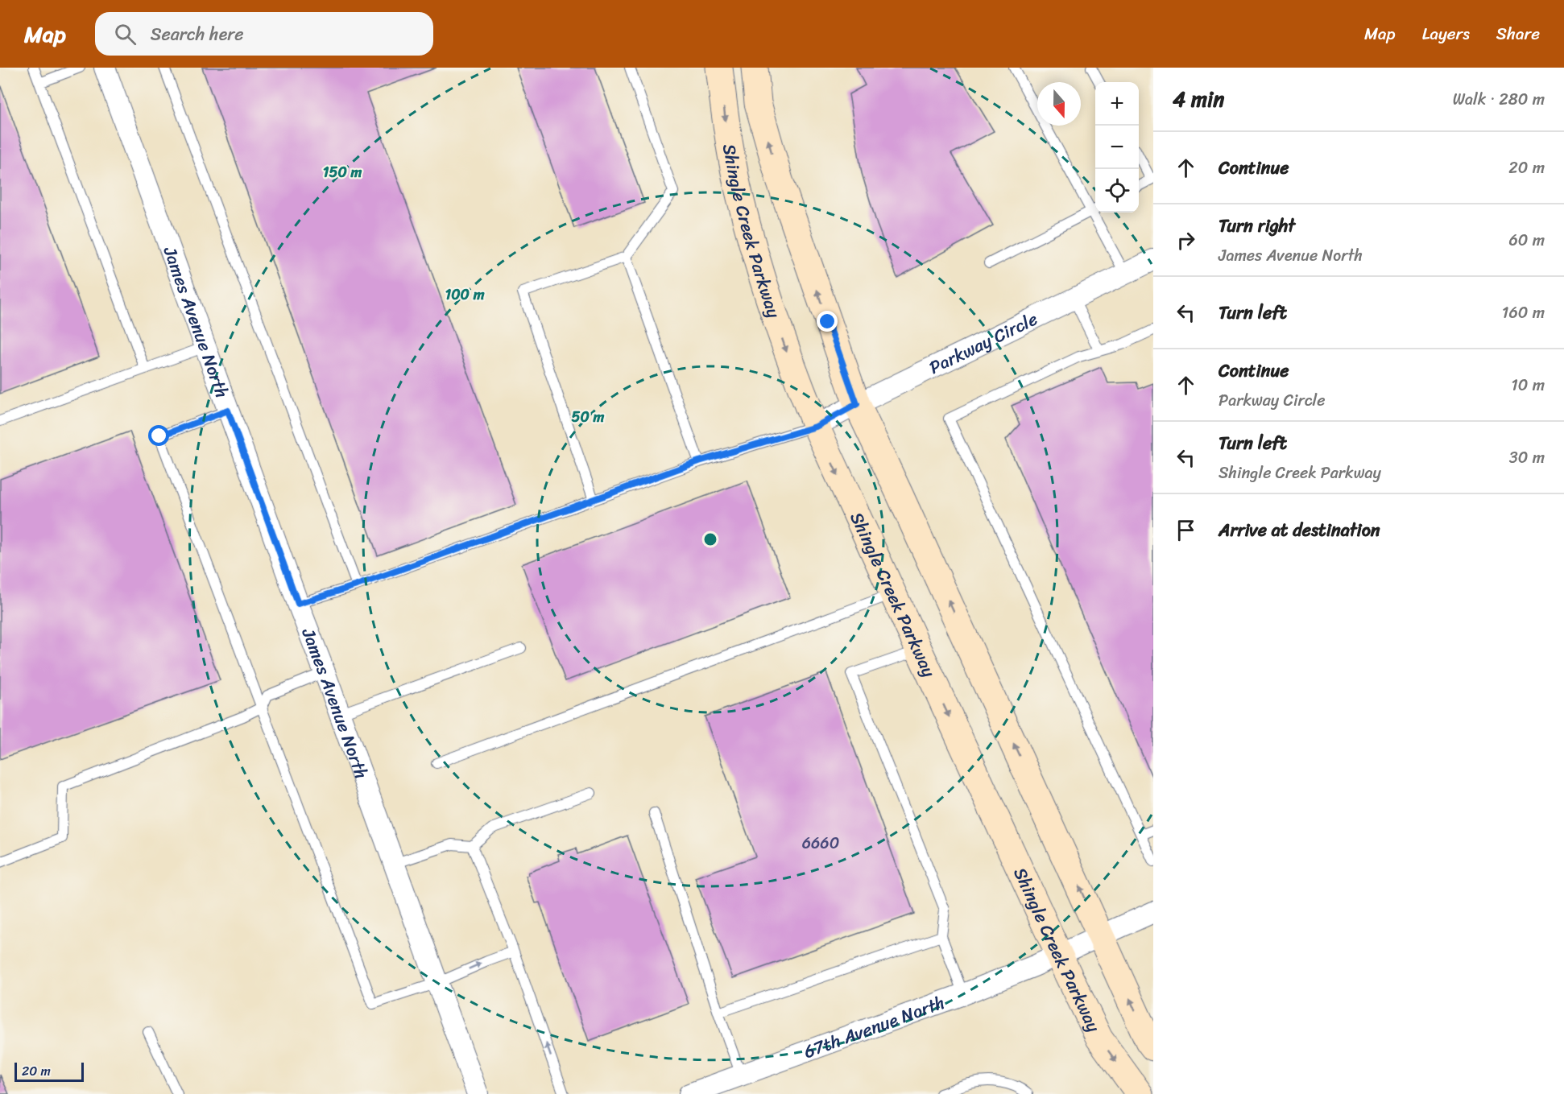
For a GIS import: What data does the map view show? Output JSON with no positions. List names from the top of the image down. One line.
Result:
{"streets":{"street":["Shingle Creek Parkway","James Avenue North","Parkway Circle","67th Avenue North"]},"crossings":[["Shingle Creek Parkway","Parkway Circle"],["Shingle Creek Parkway","67th Avenue North"]],"house_numbers":["6660"],"scale_bar":"20 m","north":"bottom","page":{"header":"Map","search":"Search here","nav":["Map","Layers","Share"],"heading":["4 min","Walk · 280 m"],"map_buttons":["+","−"],"list":[["Continue","20 m"],["Turn right","James Avenue North","60 m"],["Turn left","160 m"],["Continue","Parkway Circle","10 m"],["Turn left","Shingle Creek Parkway","30 m"],"Arrive at destination"],"scale":"20 m"},"rings":["150 m","100 m","50 m"]}
